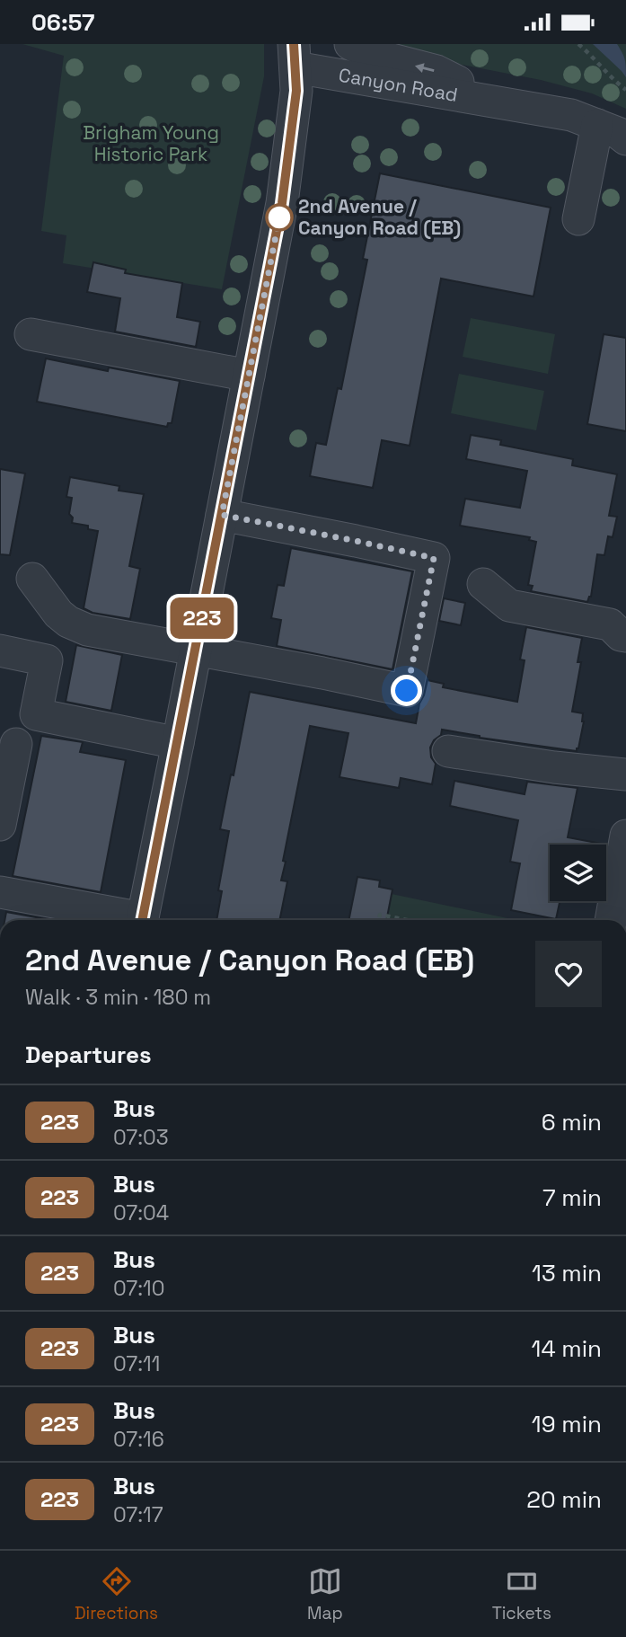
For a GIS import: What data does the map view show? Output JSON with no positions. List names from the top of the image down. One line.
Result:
{"streets":{"street":["Canyon Road"]},"parks":["Brigham Young Historic Park"],"places":["2nd Avenue / Canyon Road (EB)"],"lines":["bus line 223"],"page":{"status":"06:57","on_map":"223","heading":[["2nd Avenue / Canyon Road (EB)","Walk · 3 min · 180 m"],"Departures"],"list":[{"mark":"223","name":"Bus","note":"07:03","value":"6 min"},{"mark":"223","name":"Bus","note":"07:04","value":"7 min"},{"mark":"223","name":"Bus","note":"07:10","value":"13 min"},{"mark":"223","name":"Bus","note":"07:11","value":"14 min"},{"mark":"223","name":"Bus","note":"07:16","value":"19 min"},{"mark":"223","name":"Bus","note":"07:17","value":"20 min"}],"tabs":["Directions","Map","Tickets"]}}
